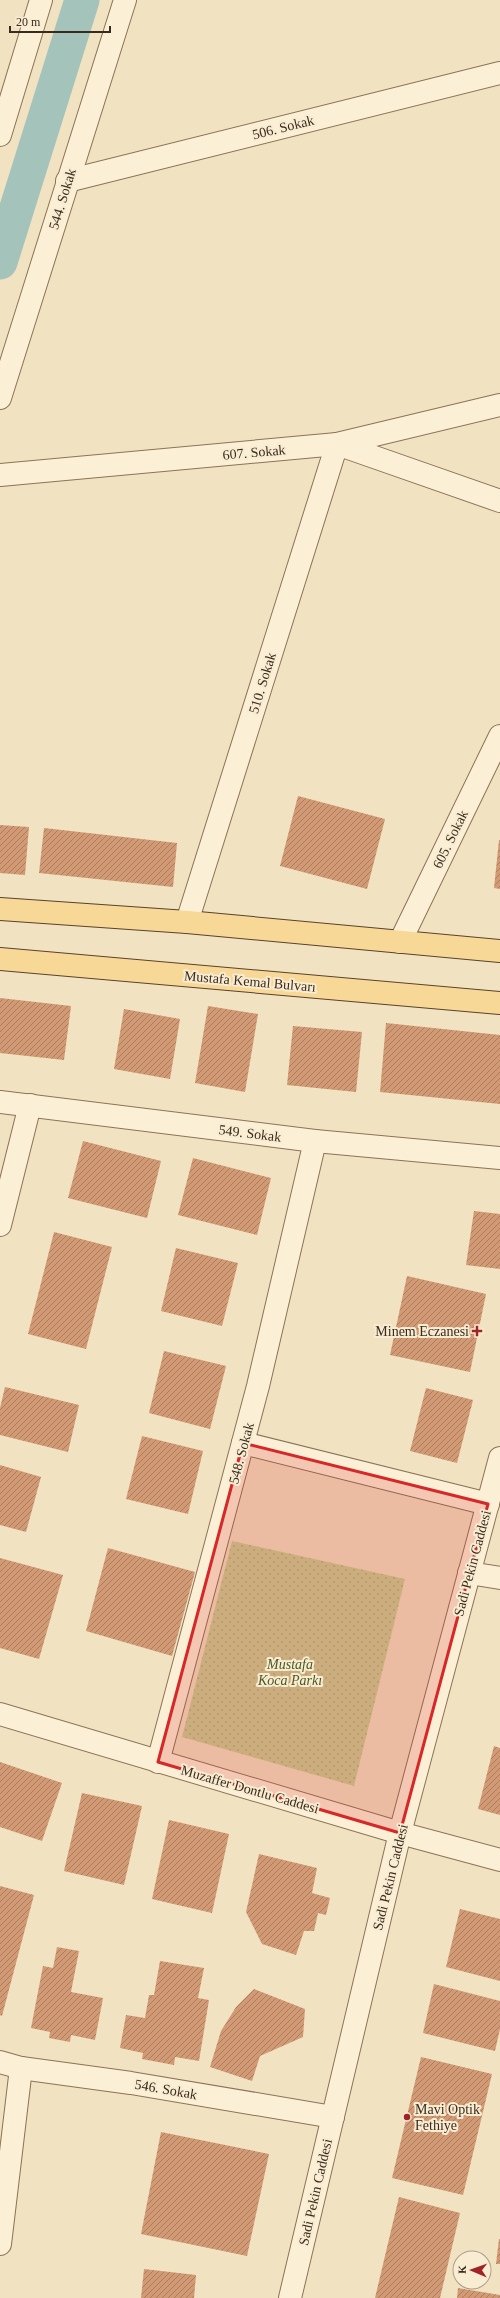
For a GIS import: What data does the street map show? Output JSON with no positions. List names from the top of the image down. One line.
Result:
{"streets":{"main road":["Mustafa Kemal Bulvarı"],"street":["506. Sokak","544. Sokak","607. Sokak","510. Sokak","605. Sokak","549. Sokak","548. Sokak","Sadi Pekin Caddesi","Muzaffer Dontlu Caddesi","546. Sokak"]},"crossings":[["506. Sokak","544. Sokak"],["607. Sokak","510. Sokak"],["549. Sokak","548. Sokak"],["548. Sokak","Muzaffer Dontlu Caddesi"],["Sadi Pekin Caddesi","Muzaffer Dontlu Caddesi"],["Sadi Pekin Caddesi","546. Sokak"]],"parks":["Mustafa Koca Parkı"],"places":{"health":["Minem Eczanesi"],"other":["Mavi Optik Fethiye"]},"scale_bar":"20 m","north":"left"}
